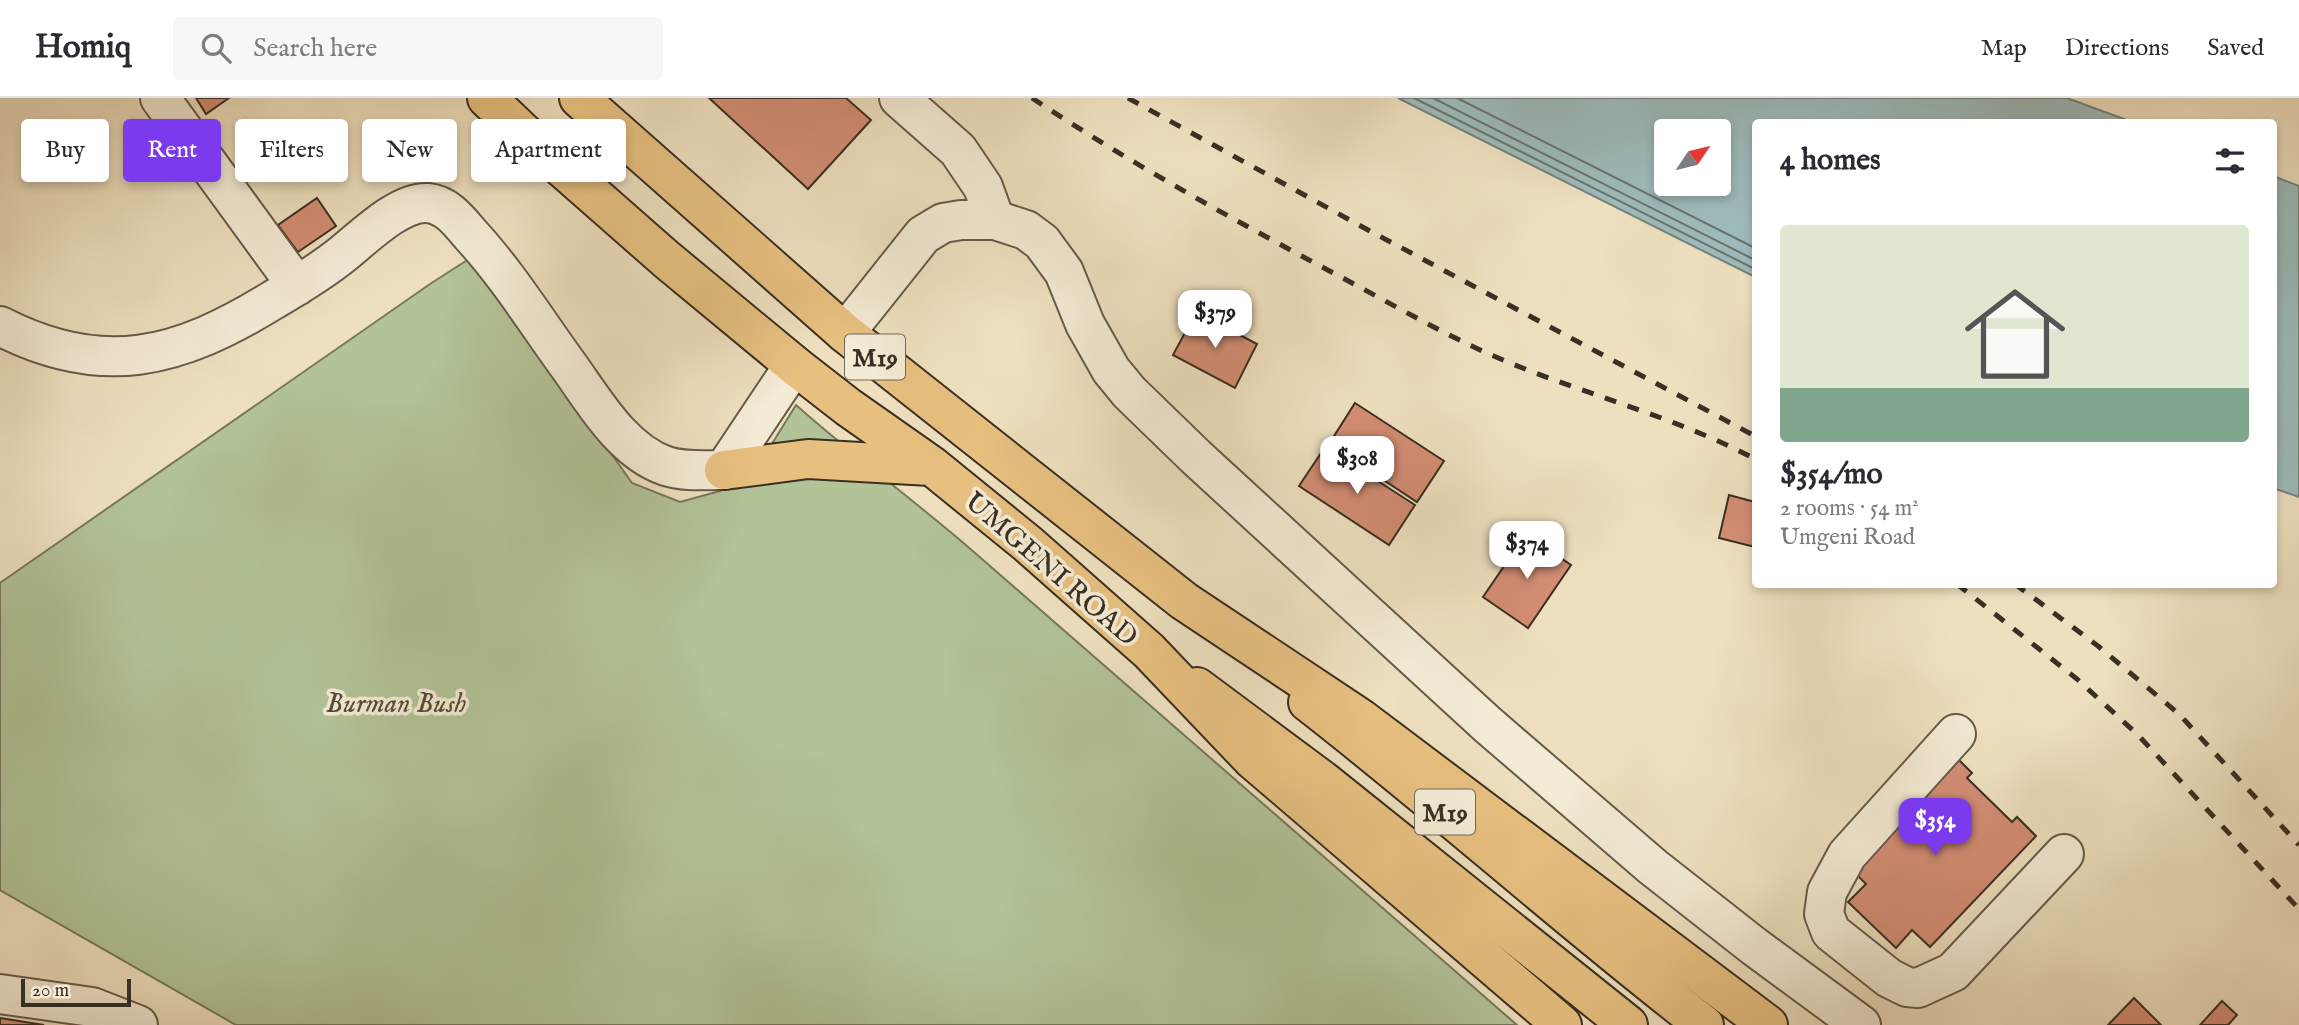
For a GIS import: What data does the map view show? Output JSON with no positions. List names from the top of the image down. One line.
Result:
{"streets":{"main road":["M19","UMGENI ROAD"]},"parks":["Burman Bush"],"scale_bar":"20 m","north":"top right","page":{"header":"Homiq","search":"Search here","nav":["Map","Directions","Saved"],"chip":["Buy","Rent","Filters","New","Apartment"],"heading":"4 homes","list":[{"name":"$354/mo","note":"2 rooms · 54 m² · Umgeni Road"}],"price":["$379","$308","$374","$354"],"scale":"20 m"}}
